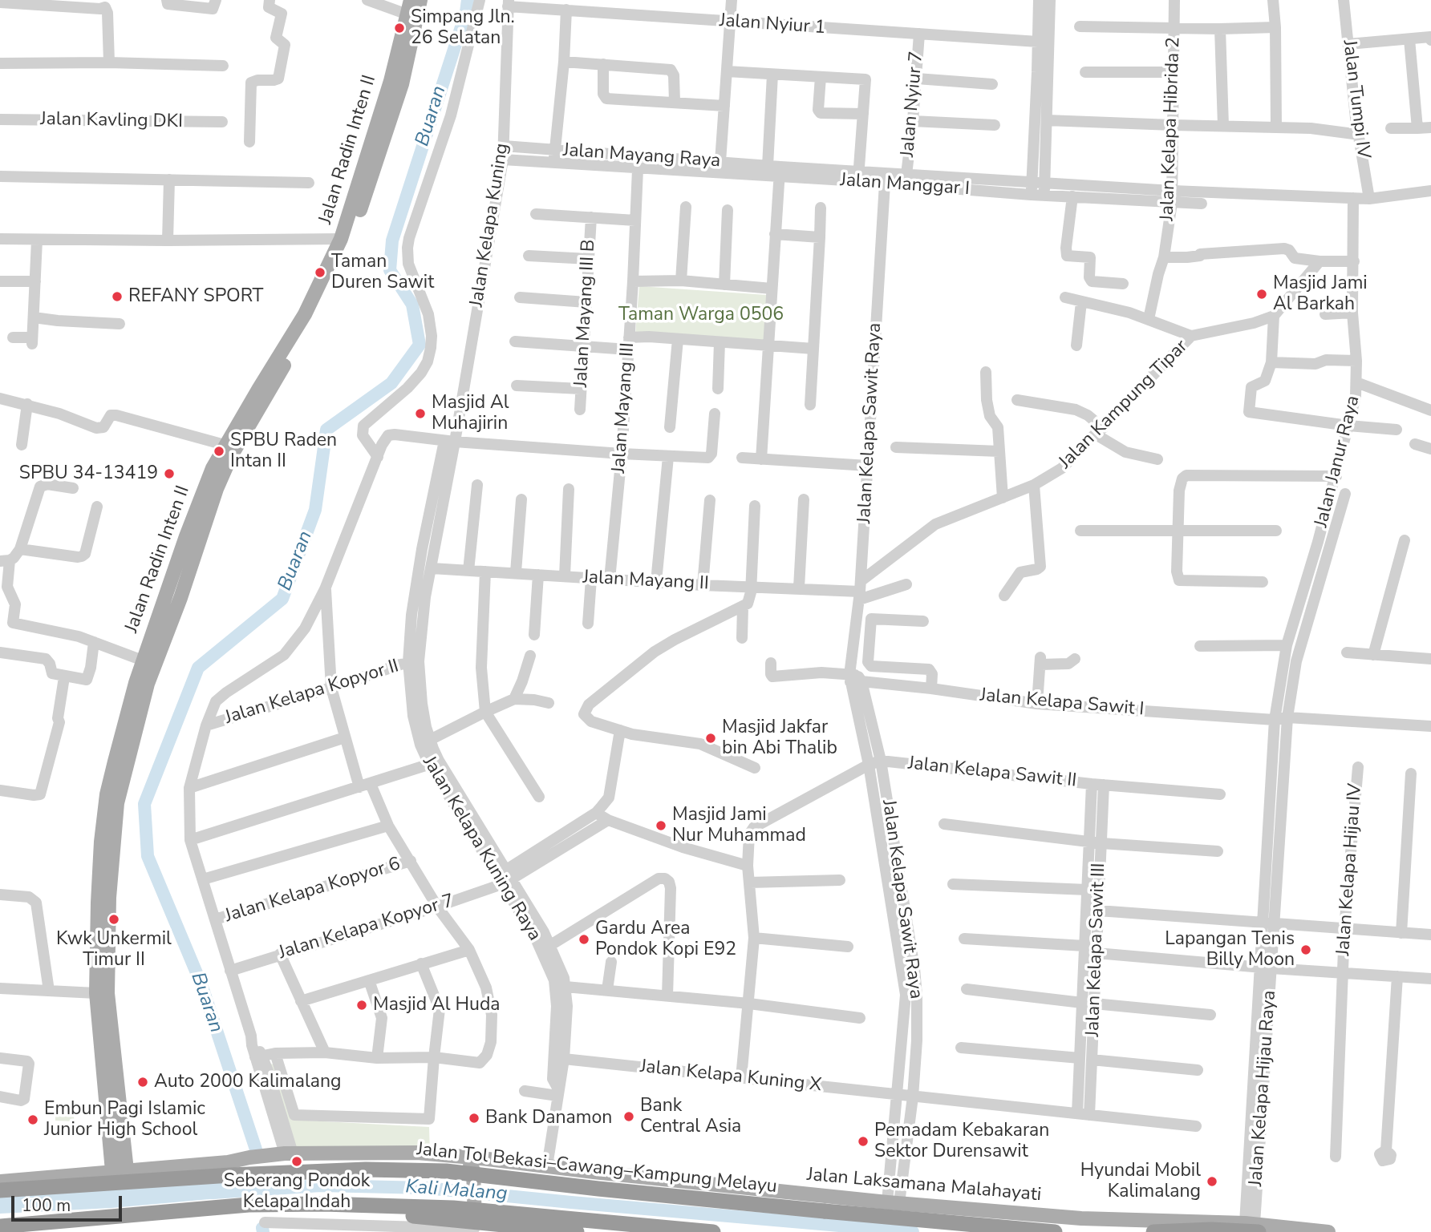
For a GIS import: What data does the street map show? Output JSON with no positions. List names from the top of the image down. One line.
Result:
{"streets":{"highway":["Jalan Tol Bekasi–Cawang–Kampung Melayu"],"main road":["Jalan Radin Inten II","Jalan Laksamana Malahayati"],"street":["Jalan Nyiur 1","Jalan Tumpi IV","Jalan Nyiur 7","Jalan Kavling DKI","Jalan Kelapa Hibrida 2","Jalan Mayang Raya","Jalan Manggar I","Jalan Kelapa Kuning","Jalan Mayang III B","Jalan Kampung Tipar","Jalan Mayang III","Jalan Kelapa Sawit Raya","Jalan Janur Raya","Jalan Mayang II","Jalan Kelapa Kopyor II","Jalan Kelapa Sawit I","Jalan Kelapa Sawit II","Jalan Kelapa Kuning Raya","Jalan Kelapa Hijau IV","Jalan Kelapa Kopyor 6","Jalan Kelapa Kopyor 7","Jalan Kelapa Sawit III","Jalan Kelapa Kuning X","Jalan Kelapa Hijau Raya"]},"crossings":[["Jalan Nyiur 1","Jalan Nyiur 7"],["Jalan Nyiur 1","Jalan Kelapa Kuning"],["Jalan Nyiur 7","Jalan Manggar I"],["Jalan Kelapa Hibrida 2","Jalan Manggar I"],["Jalan Mayang Raya","Jalan Manggar I"],["Jalan Mayang Raya","Jalan Kelapa Kuning"],["Jalan Mayang Raya","Jalan Mayang III"],["Jalan Manggar I","Jalan Kelapa Sawit Raya"],["Jalan Kelapa Kuning","Jalan Kelapa Kuning Raya"],["Jalan Kampung Tipar","Jalan Kelapa Sawit Raya"],["Jalan Kampung Tipar","Jalan Mayang II"],["Jalan Mayang III","Jalan Mayang II"],["Jalan Kelapa Sawit Raya","Jalan Mayang II"],["Jalan Kelapa Sawit Raya","Jalan Kelapa Sawit I"],["Jalan Kelapa Sawit Raya","Jalan Kelapa Sawit II"],["Jalan Kelapa Sawit Raya","Jalan Kelapa Kuning X"],["Jalan Kelapa Sawit Raya","Jalan Laksamana Malahayati"],["Jalan Janur Raya","Jalan Kelapa Sawit I"],["Jalan Janur Raya","Jalan Kelapa Hijau Raya"],["Jalan Mayang II","Jalan Kelapa Kuning Raya"],["Jalan Kelapa Kopyor II","Jalan Kelapa Kuning Raya"],["Jalan Kelapa Sawit I","Jalan Kelapa Hijau Raya"],["Jalan Kelapa Sawit II","Jalan Kelapa Sawit III"],["Jalan Kelapa Kuning Raya","Jalan Kelapa Kopyor 7"],["Jalan Kelapa Kuning Raya","Jalan Kelapa Kuning X"],["Jalan Kelapa Kuning Raya","Jalan Laksamana Malahayati"],["Jalan Kelapa Sawit III","Jalan Kelapa Kuning X"],["Jalan Kelapa Hijau Raya","Jalan Laksamana Malahayati"]],"water":["Buaran","Kali Malang"],"parks":["Taman Warga 0506"],"places":["Simpang Jln. 26 Selatan","Taman Duren Sawit","Masjid Jami Al Barkah","REFANY SPORT","Masjid Al Muhajirin","SPBU Raden Intan II","SPBU 34-13419","Masjid Jakfar bin Abi Thalib","Masjid Jami Nur Muhammad","Kwk Unkermil Timur II","Gardu Area Pondok Kopi E92","Lapangan Tenis Billy Moon","Masjid Al Huda","Auto 2000 Kalimalang","Bank Central Asia","Bank Danamon","Embun Pagi Islamic Junior High School","Pemadam Kebakaran Sektor Durensawit","Seberang Pondok Kelapa Indah","Hyundai Mobil Kalimalang"],"scale_bar":"100 m"}
